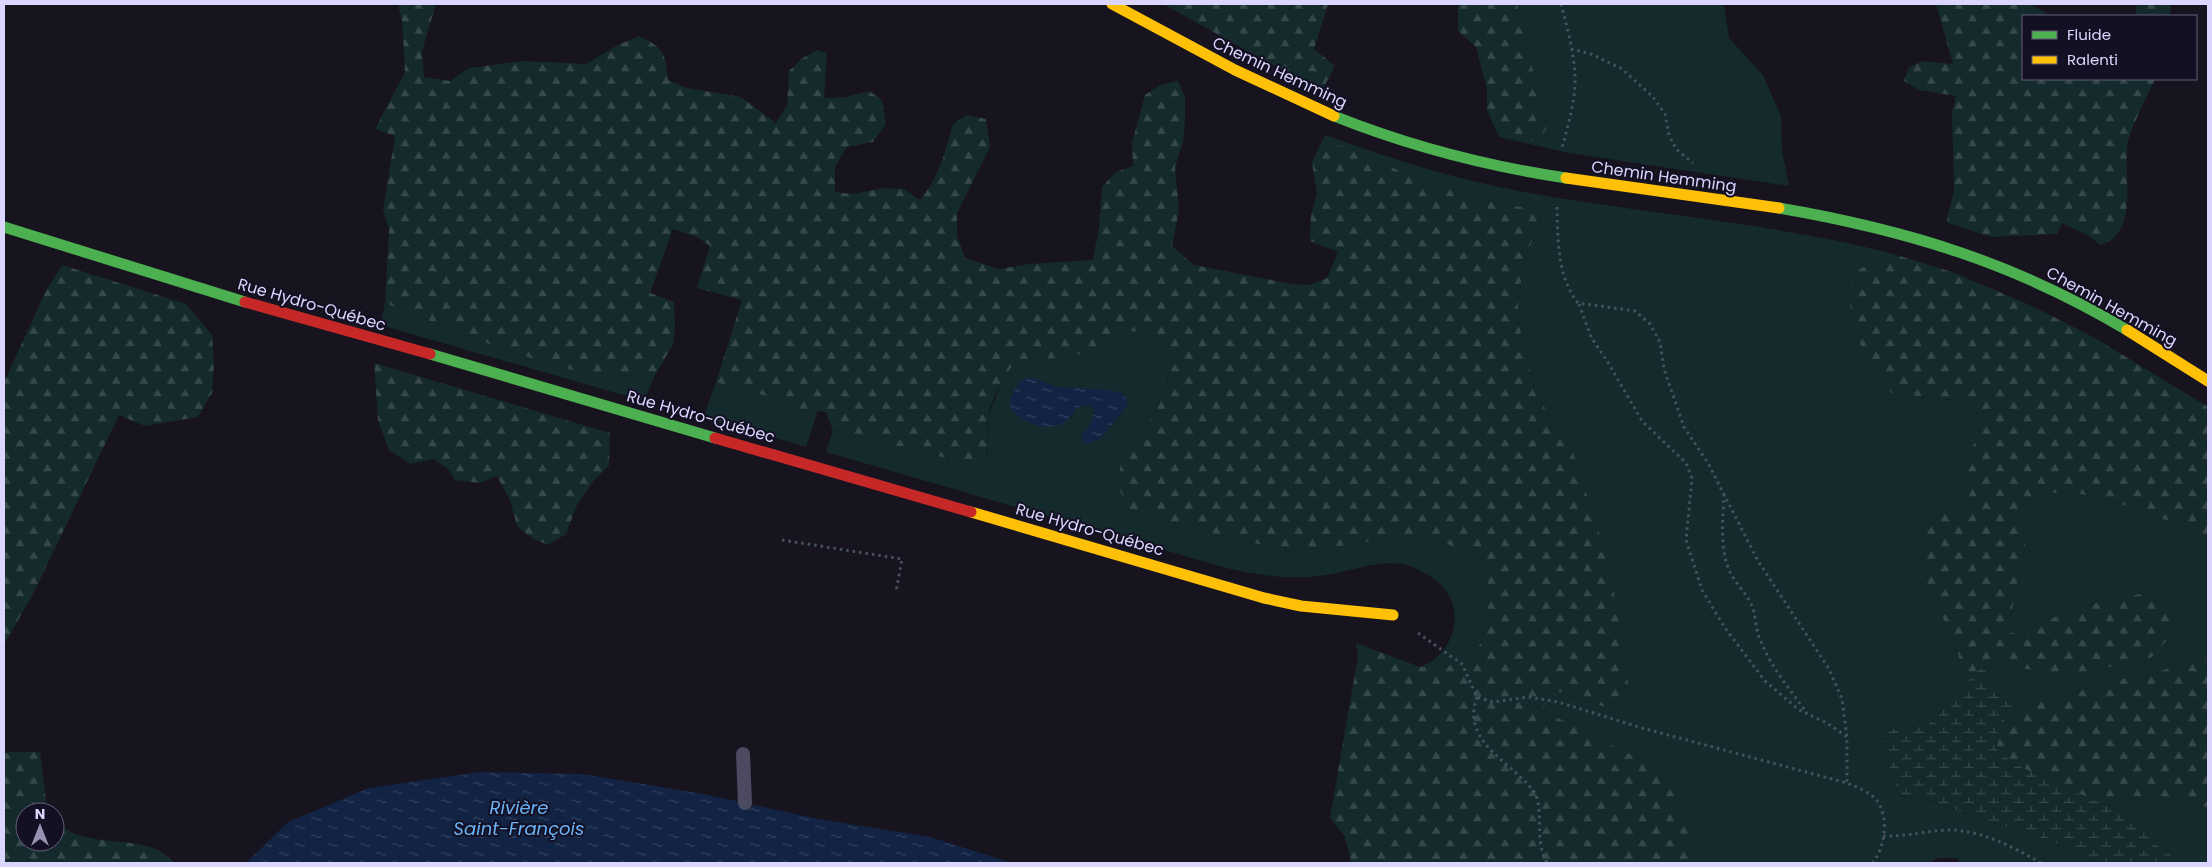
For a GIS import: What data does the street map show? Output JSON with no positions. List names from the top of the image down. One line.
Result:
{"streets":{"street":["Chemin Hemming","Rue Hydro-Québec"]},"water":["Rivière Saint-François"],"legend":["Fluide","Ralenti"],"north":"top"}
